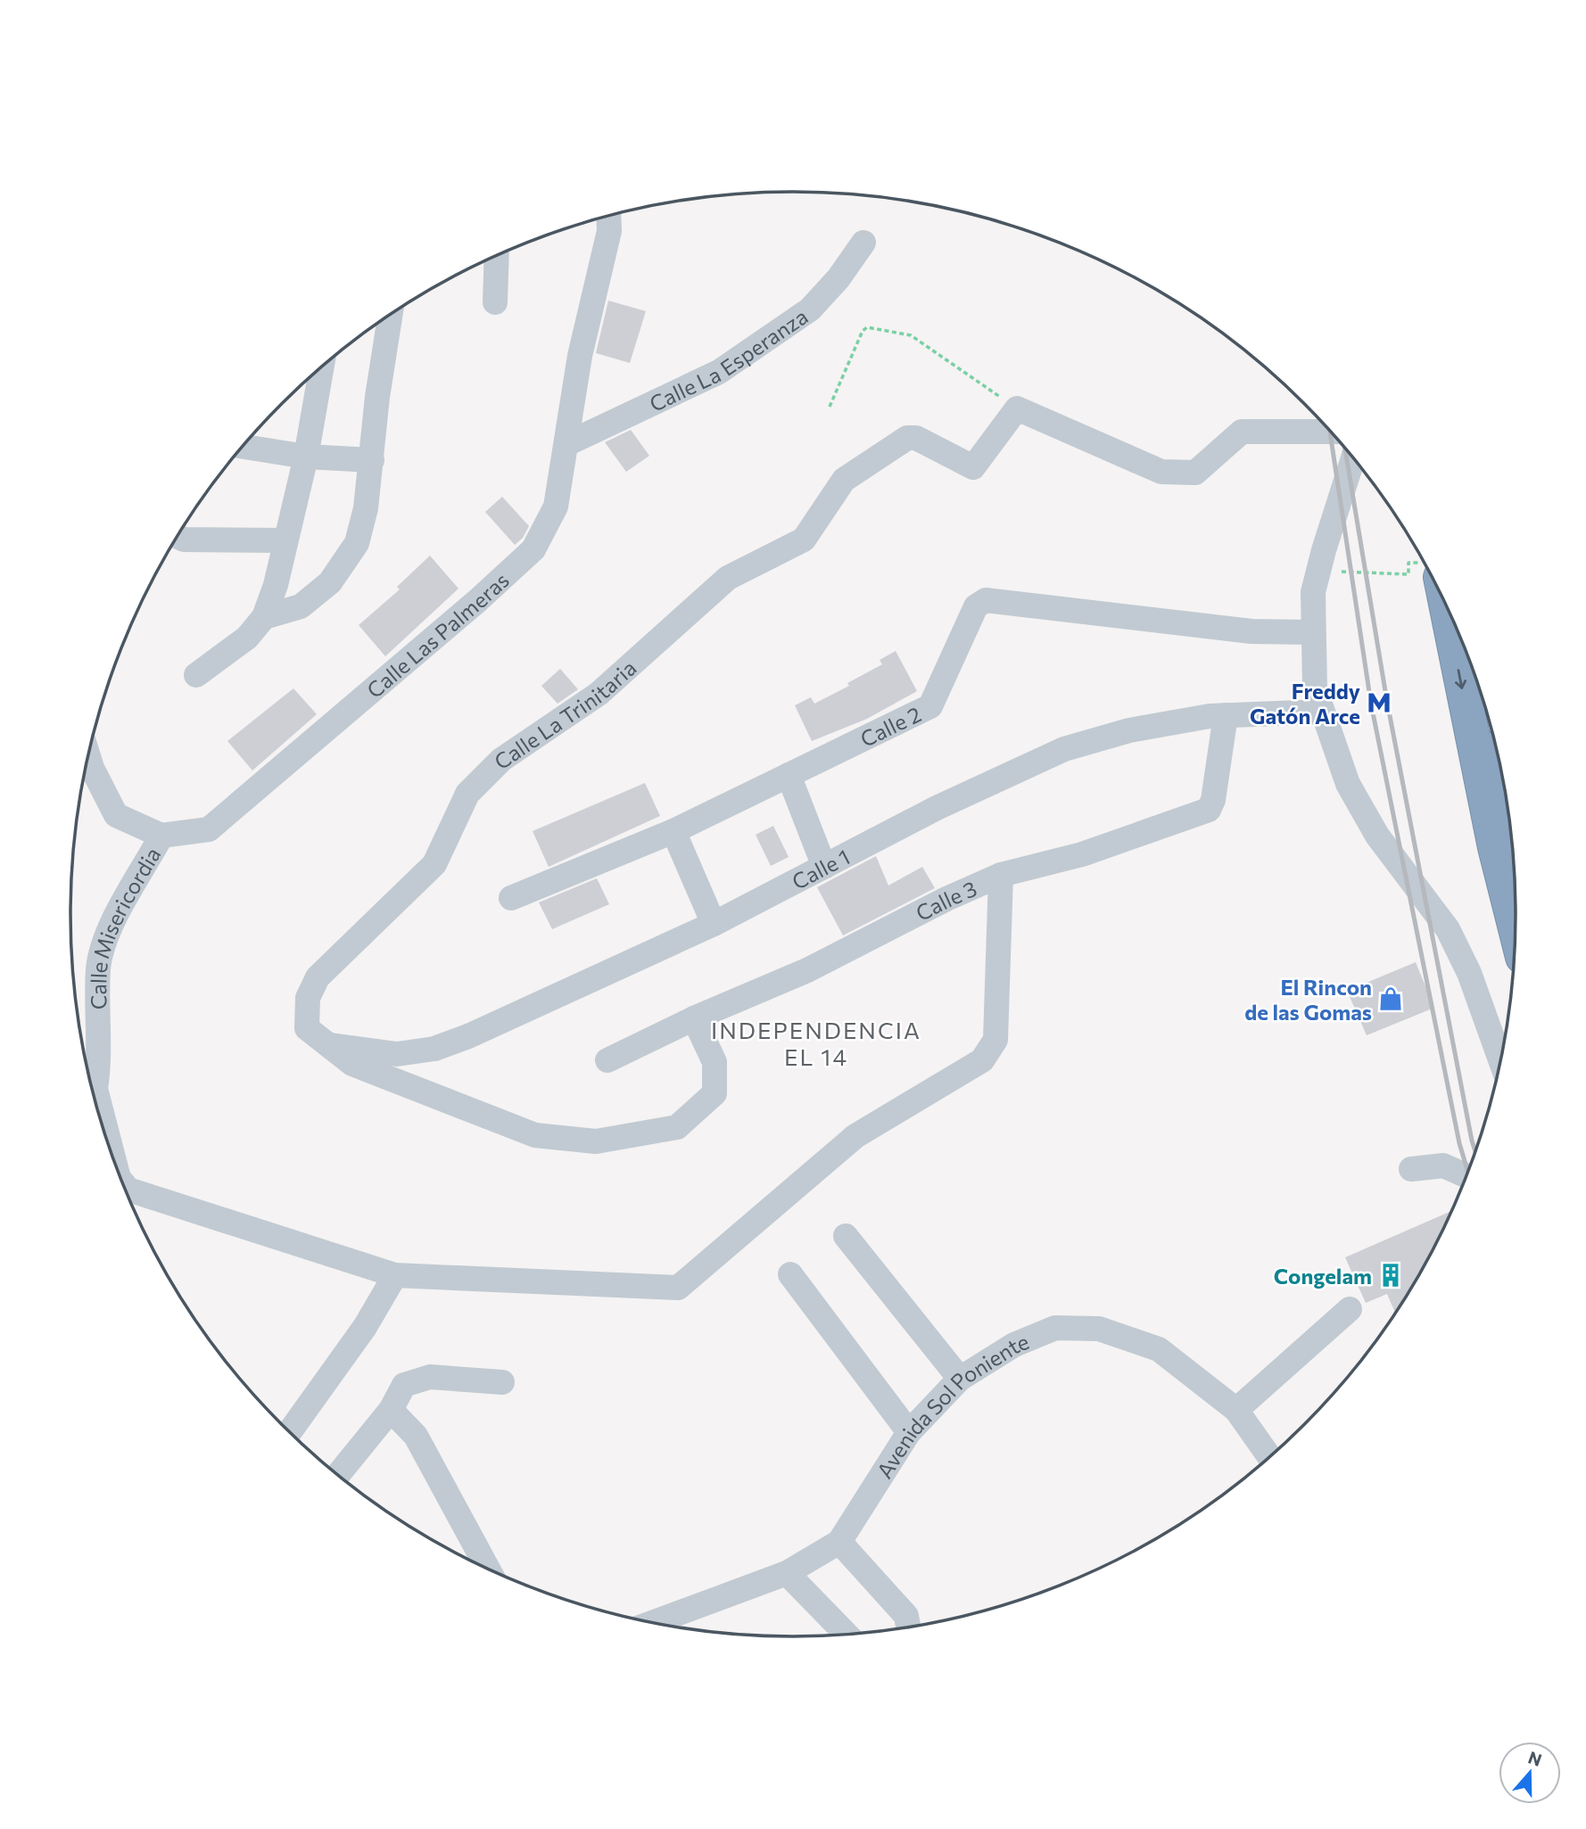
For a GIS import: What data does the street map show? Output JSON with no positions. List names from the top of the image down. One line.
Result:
{"streets":{"street":["Calle La Esperanza","Calle Las Palmeras","Calle La Trinitaria","Calle 2","Calle 1","Calle 3","Calle Misericordia","Avenida Sol Poniente"]},"crossings":[["Calle La Esperanza","Calle Las Palmeras"],["Calle Las Palmeras","Calle Misericordia"],["Calle La Trinitaria","Calle 1"],["Calle La Trinitaria","Calle 3"],["Calle 1","Calle 3"]],"districts":["INDEPENDENCIA EL 14"],"places":{"metro station":["Freddy Gatón Arce"],"shop":["El Rincon de las Gomas"],"building":["Congelam"]},"north":"top"}
